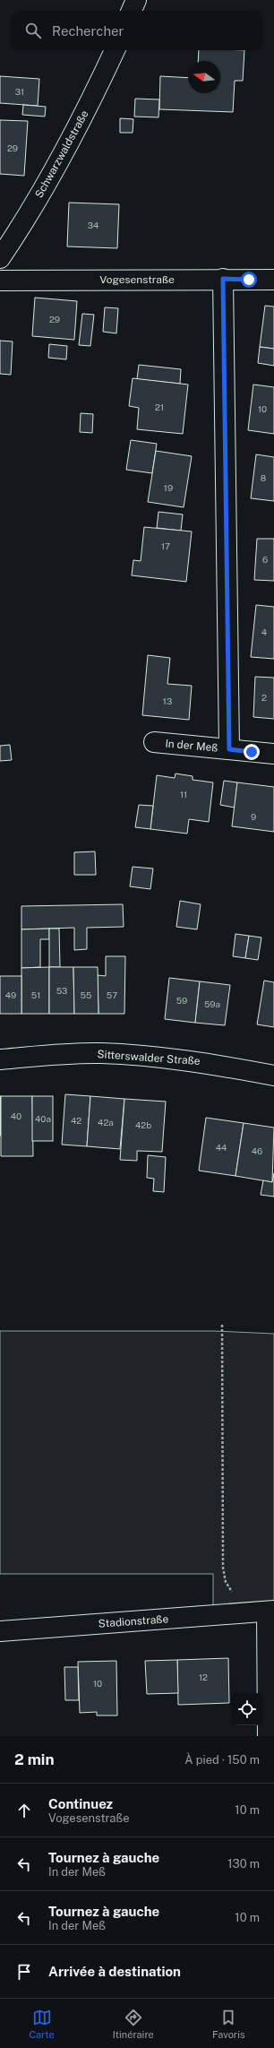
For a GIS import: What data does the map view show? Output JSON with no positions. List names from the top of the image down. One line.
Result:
{"streets":{"street":["Schwarzwaldstraße","Vogesenstraße","In der Meß","Sitterswalder Straße","Stadionstraße"]},"crossings":[["Vogesenstraße","In der Meß"]],"house_numbers":["31","29","34","29","21","10","8","19","17","6","4","2","13","11","9","53","49","51","55","57","59","59a","40","40a","42","42a","42b","44","46","12","10"],"north":"left","page":{"search":"Rechercher","heading":["2 min","À pied · 150 m"],"list":[["Continuez","Vogesenstraße","10 m"],["Tournez à gauche","In der Meß","130 m"],["Tournez à gauche","In der Meß","10 m"],"Arrivée à destination"],"nav":["Carte","Itinéraire","Favoris"]}}
